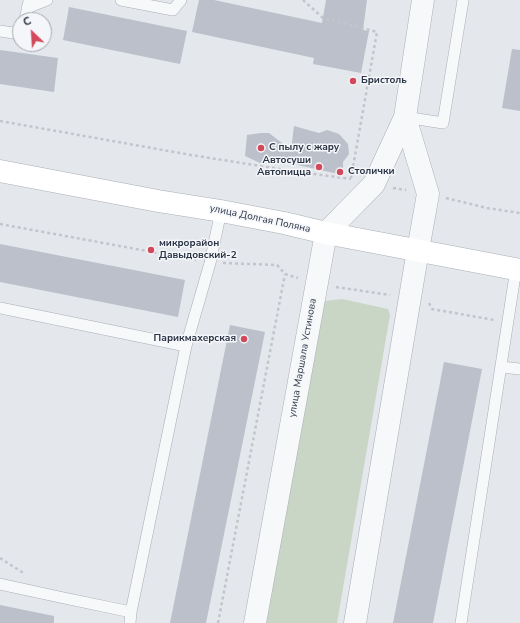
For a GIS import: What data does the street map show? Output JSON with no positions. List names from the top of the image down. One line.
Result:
{"streets":{"main road":["улица Долгая Поляна"],"street":["улица Маршала Устинова"]},"crossings":[["улица Долгая Поляна","улица Маршала Устинова"]],"places":["Бристоль","C пылу с жару","Автосуши Автопицца","Столички","микрорайон Давыдовский-2","Парикмахерская"],"north":"top left"}
